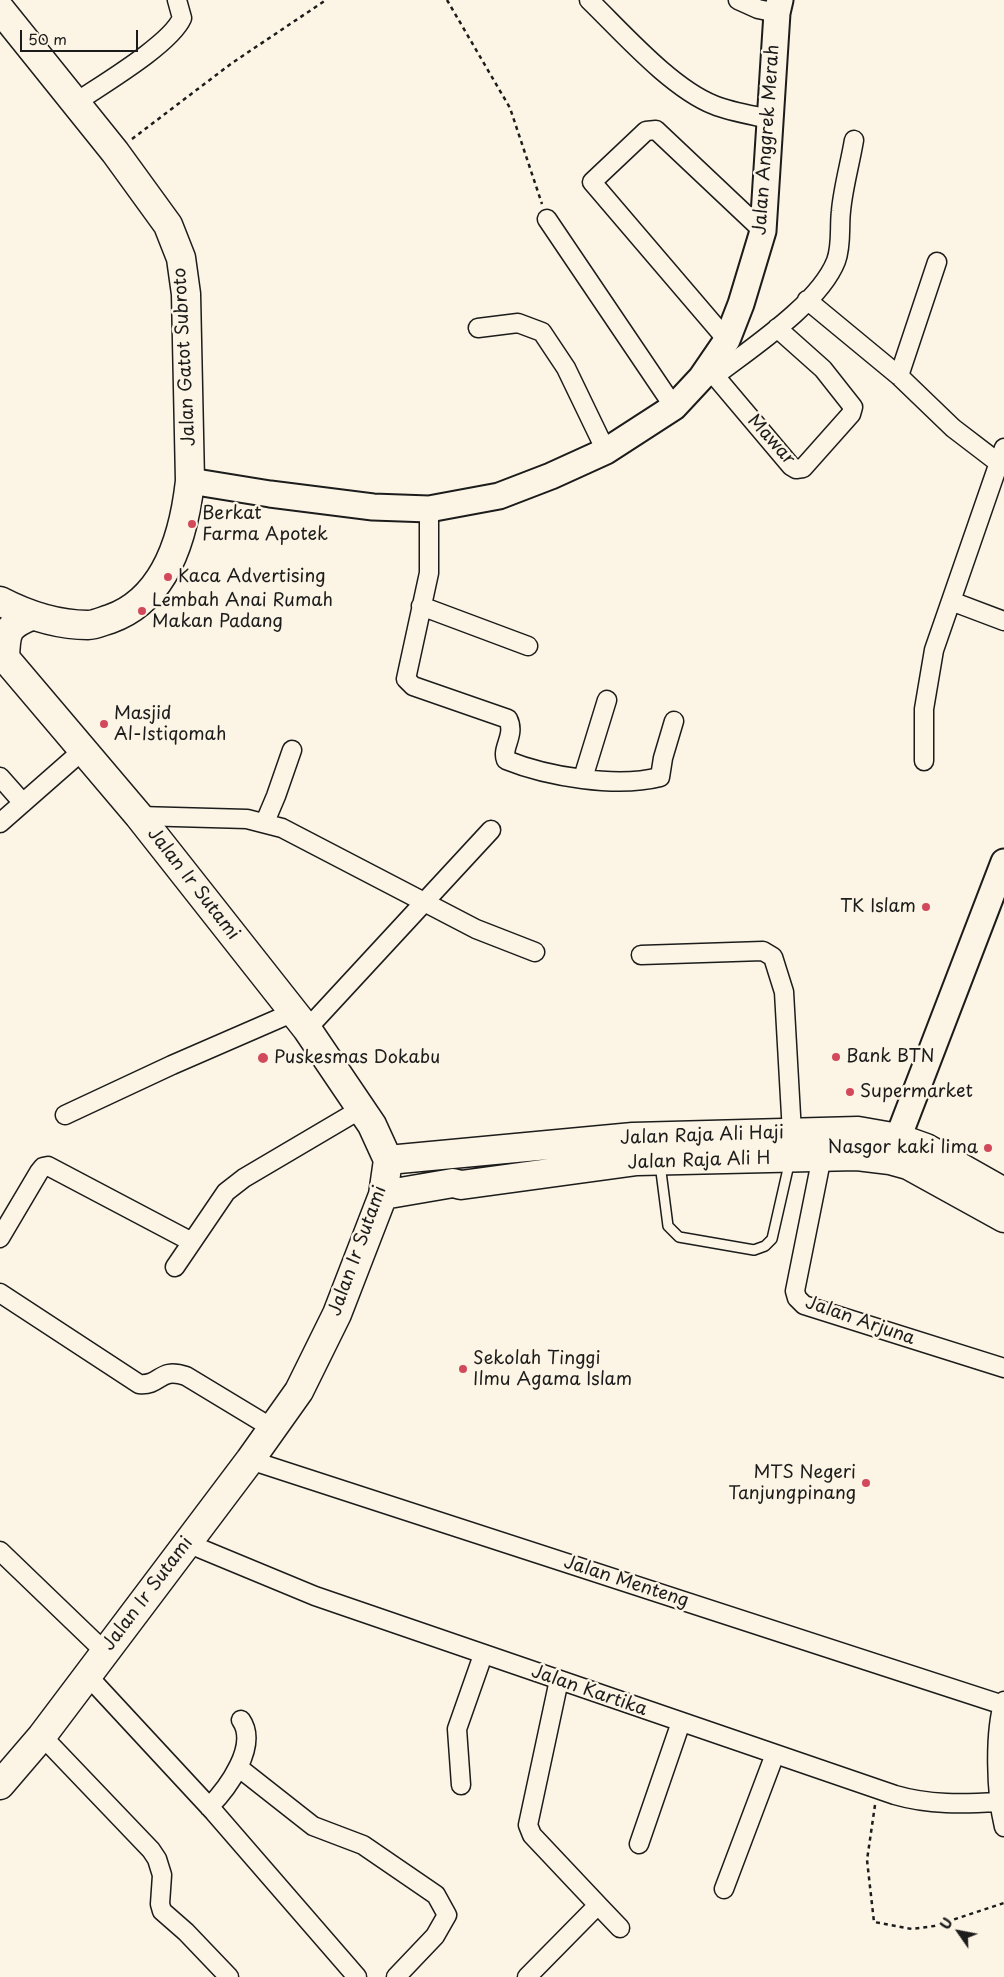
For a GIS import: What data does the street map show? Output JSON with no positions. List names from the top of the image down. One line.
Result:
{"streets":{"main road":["Jalan Gatot Subroto","Jalan Ir Sutami","Jalan Raja Ali Haji","Jalan Raja Ali H"],"street":["Jalan Anggrek Merah","Mawar","Jalan Arjuna","Jalan Menteng","Jalan Kartika"]},"crossings":[["Jalan Anggrek Merah","Jalan Gatot Subroto"],["Jalan Anggrek Merah","Mawar"],["Jalan Ir Sutami","Jalan Raja Ali Haji"],["Jalan Ir Sutami","Jalan Raja Ali H"],["Jalan Ir Sutami","Jalan Menteng"],["Jalan Ir Sutami","Jalan Kartika"],["Jalan Raja Ali Haji","Jalan Raja Ali H"],["Jalan Raja Ali H","Jalan Arjuna"]],"places":["Berkat Farma Apotek","Kaca Advertising","Lembah Anai Rumah Makan Padang","Masjid Al-Istiqomah","TK Islam","Bank BTN","Puskesmas Dokabu","Supermarket","Nasgor kaki lima","Sekolah Tinggi Ilmu Agama Islam","MTS Negeri Tanjungpinang"],"scale_bar":"50 m","north":"top left"}
